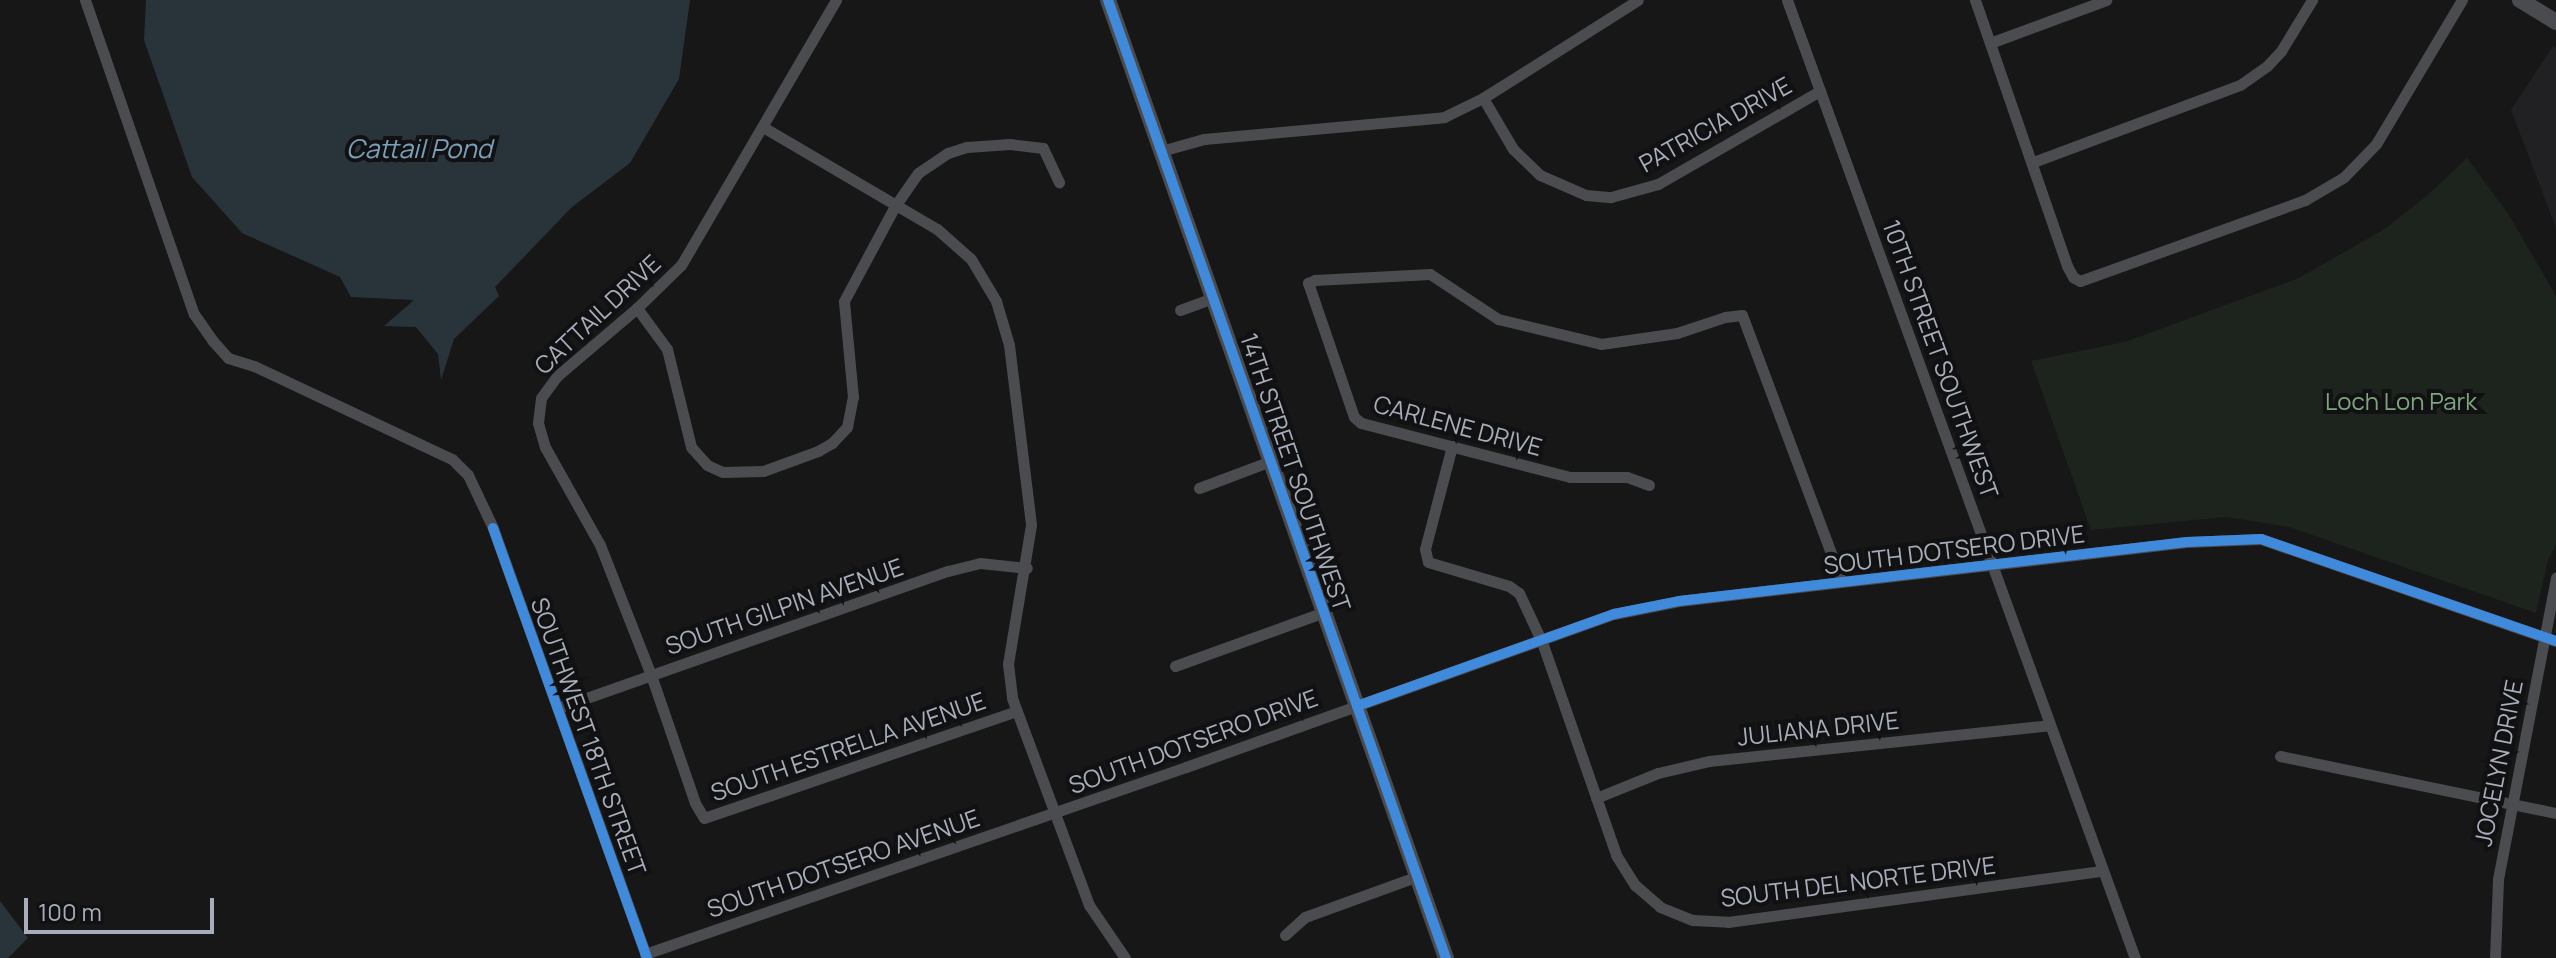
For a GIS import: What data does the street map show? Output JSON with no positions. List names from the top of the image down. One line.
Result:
{"streets":{"main road":["14TH STREET SOUTHWEST"],"street":["PATRICIA DRIVE","CATTAIL DRIVE","10TH STREET SOUTHWEST","CARLENE DRIVE","SOUTH DOTSERO DRIVE","SOUTH GILPIN AVENUE","JULIANA DRIVE","SOUTHWEST 18TH STREET","SOUTH ESTRELLA AVENUE","JOCELYN DRIVE","SOUTH DOTSERO AVENUE","SOUTH DEL NORTE DRIVE"]},"crossings":[["PATRICIA DRIVE","10TH STREET SOUTHWEST"],["CATTAIL DRIVE","SOUTH GILPIN AVENUE"],["CATTAIL DRIVE","SOUTH ESTRELLA AVENUE"],["10TH STREET SOUTHWEST","SOUTH DOTSERO DRIVE"],["10TH STREET SOUTHWEST","JULIANA DRIVE"],["10TH STREET SOUTHWEST","SOUTH DEL NORTE DRIVE"],["CARLENE DRIVE","SOUTH DOTSERO DRIVE"],["CARLENE DRIVE","SOUTH DEL NORTE DRIVE"],["14TH STREET SOUTHWEST","SOUTH DOTSERO DRIVE"],["SOUTH DOTSERO DRIVE","JOCELYN DRIVE"],["SOUTH DOTSERO DRIVE","SOUTH DOTSERO AVENUE"],["SOUTH DOTSERO DRIVE","SOUTH DEL NORTE DRIVE"],["SOUTH GILPIN AVENUE","SOUTHWEST 18TH STREET"],["SOUTH GILPIN AVENUE","SOUTH ESTRELLA AVENUE"],["JULIANA DRIVE","SOUTH DEL NORTE DRIVE"],["SOUTHWEST 18TH STREET","SOUTH DOTSERO AVENUE"]],"water":["Cattail Pond"],"parks":["Loch Lon Park"],"scale_bar":"100 m"}
